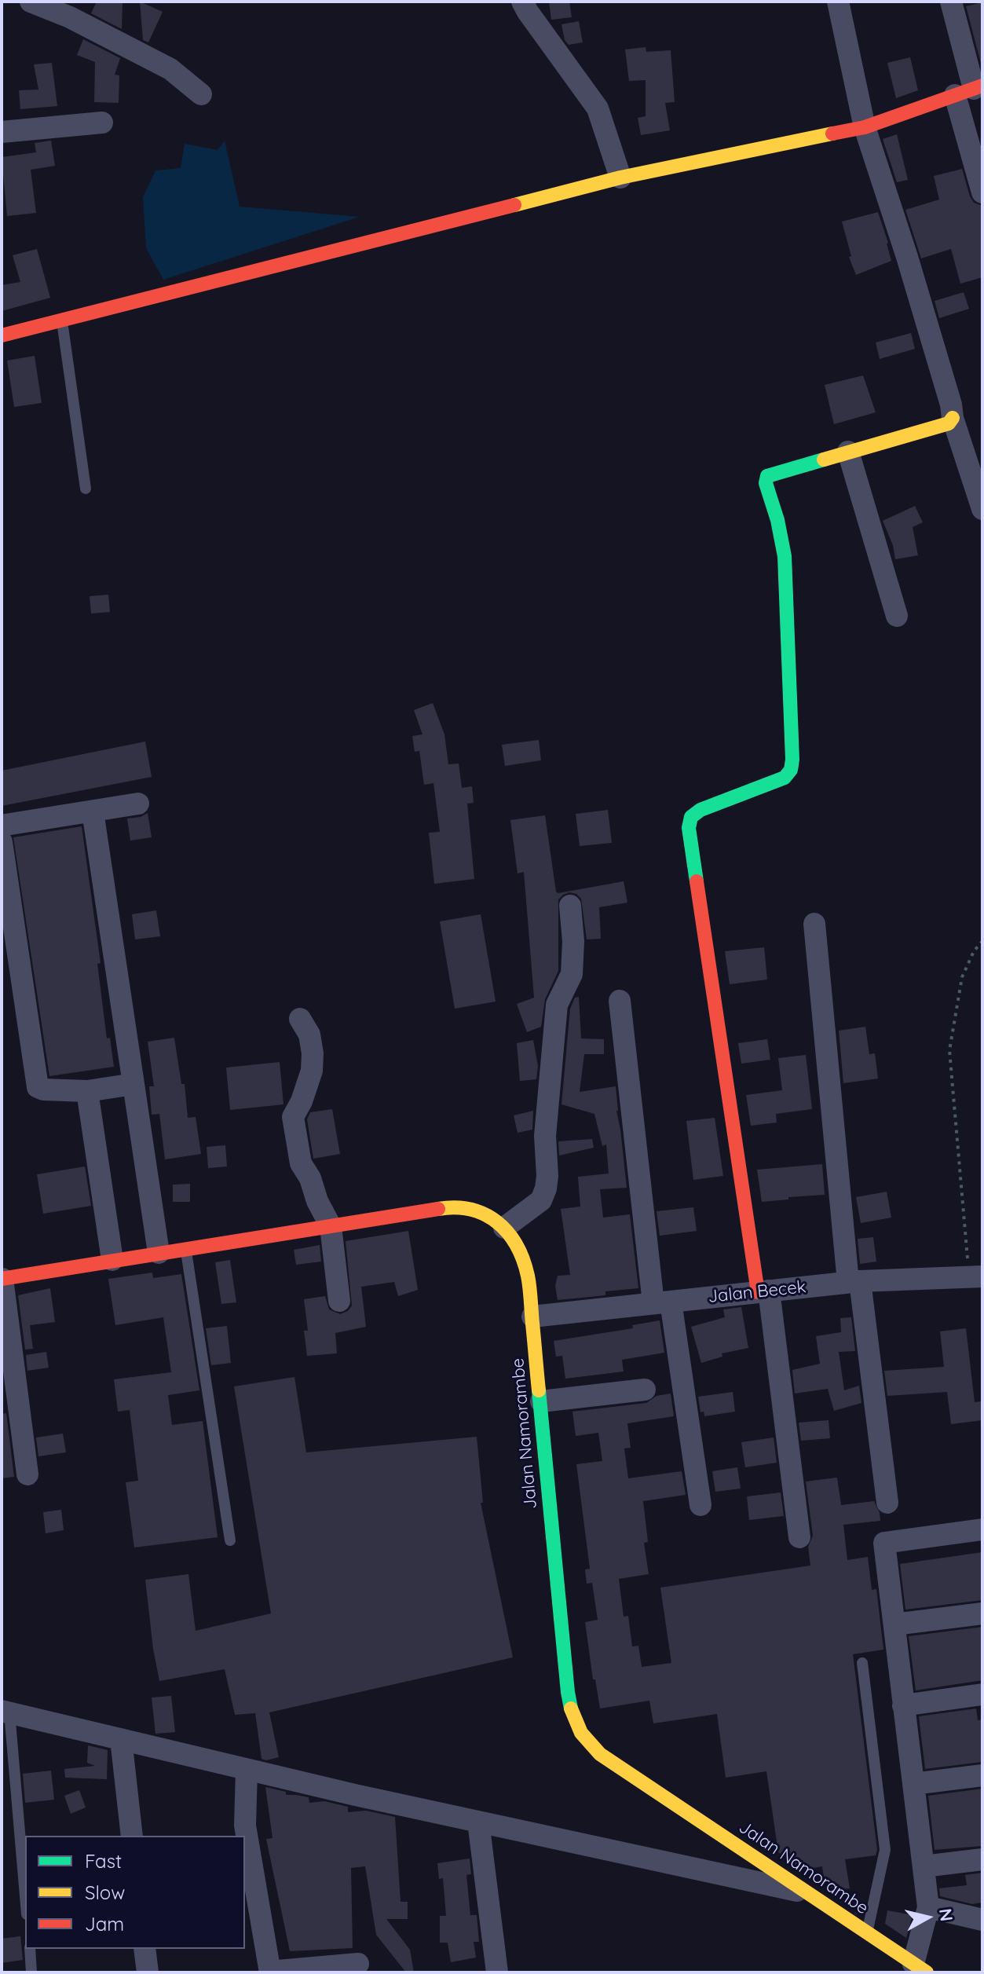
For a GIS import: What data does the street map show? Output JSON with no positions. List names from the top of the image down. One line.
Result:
{"streets":{"street":["Jalan Becek","Jalan Namorambe"]},"crossings":[["Jalan Becek","Jalan Namorambe"]],"legend":["Fast","Slow","Jam"],"north":"right"}
